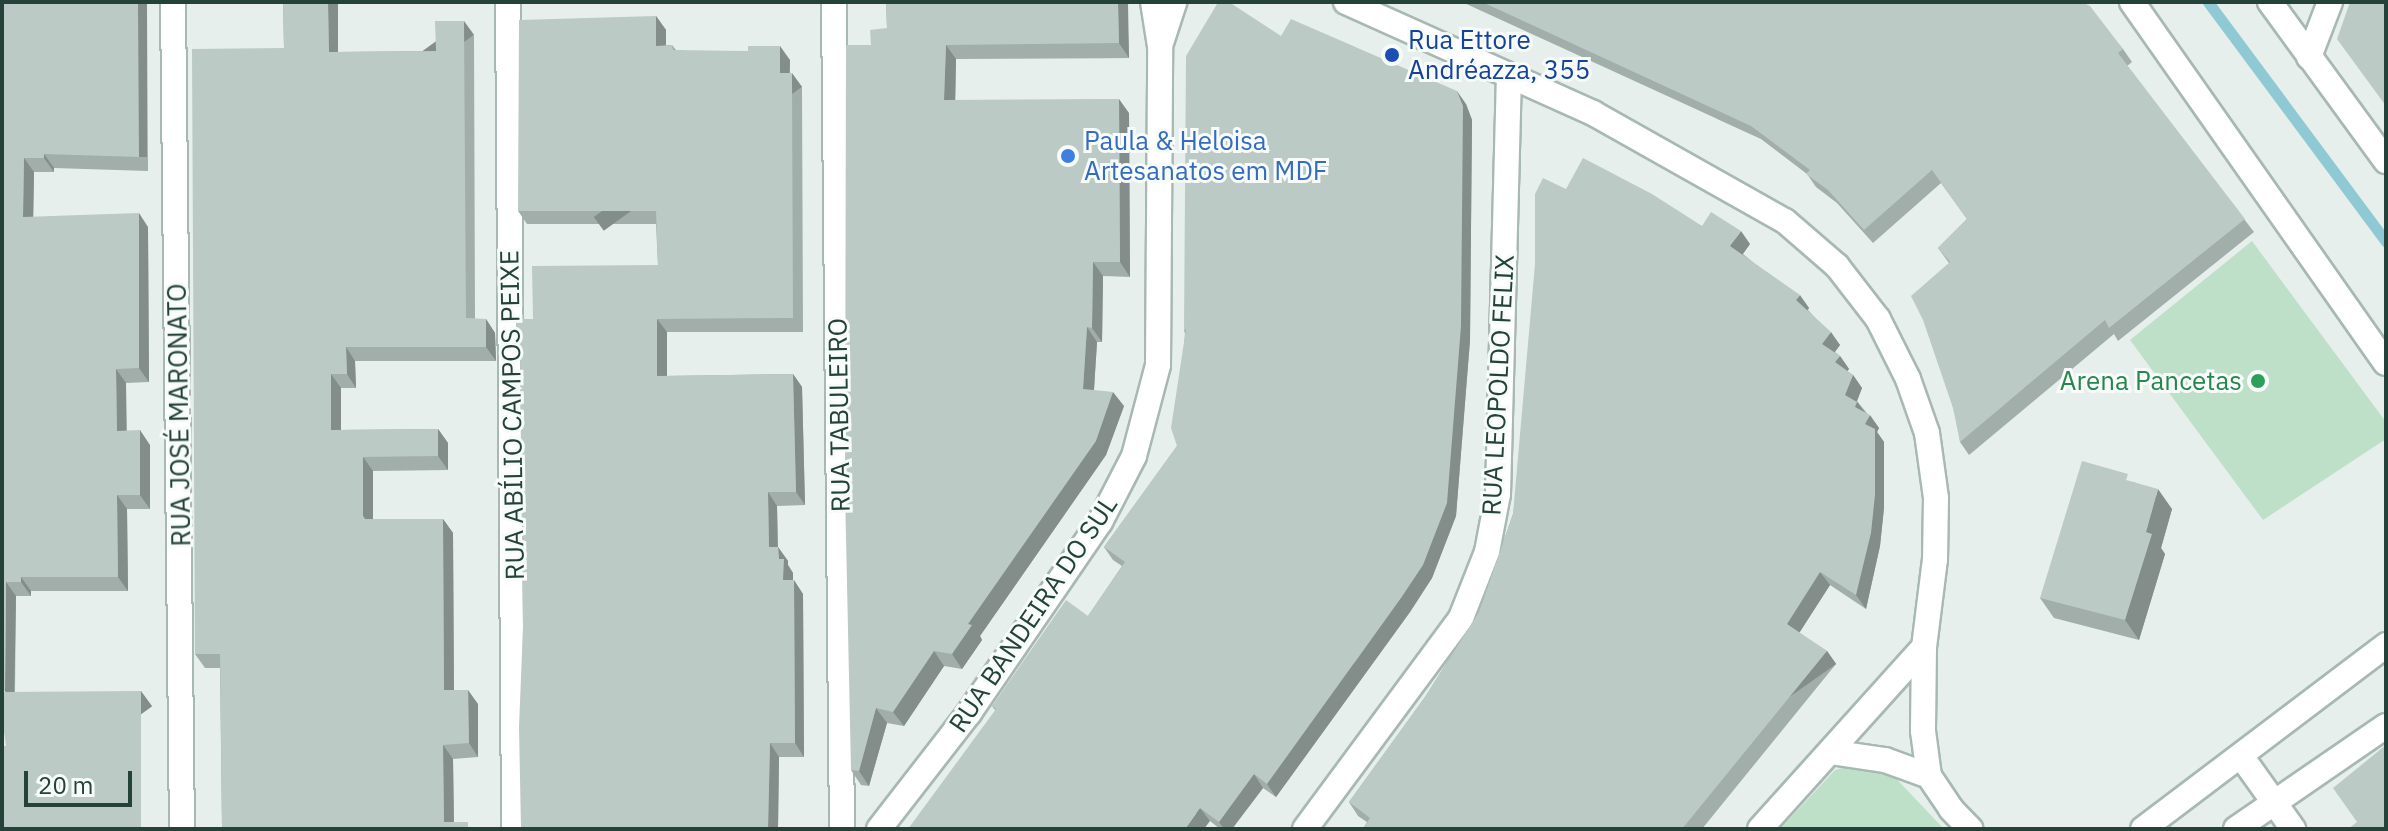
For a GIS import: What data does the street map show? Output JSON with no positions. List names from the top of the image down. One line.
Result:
{"streets":{"street":["RUA LEOPOLDO FELIX","RUA JOSÉ MARONATO","RUA ABÍLIO CAMPOS PEIXE","RUA TABULEIRO","RUA BANDEIRA DO SUL"]},"places":["Rua Ettore Andréazza, 355","Paula & Heloisa Artesanatos em MDF","Arena Pancetas"],"scale_bar":"20 m"}
